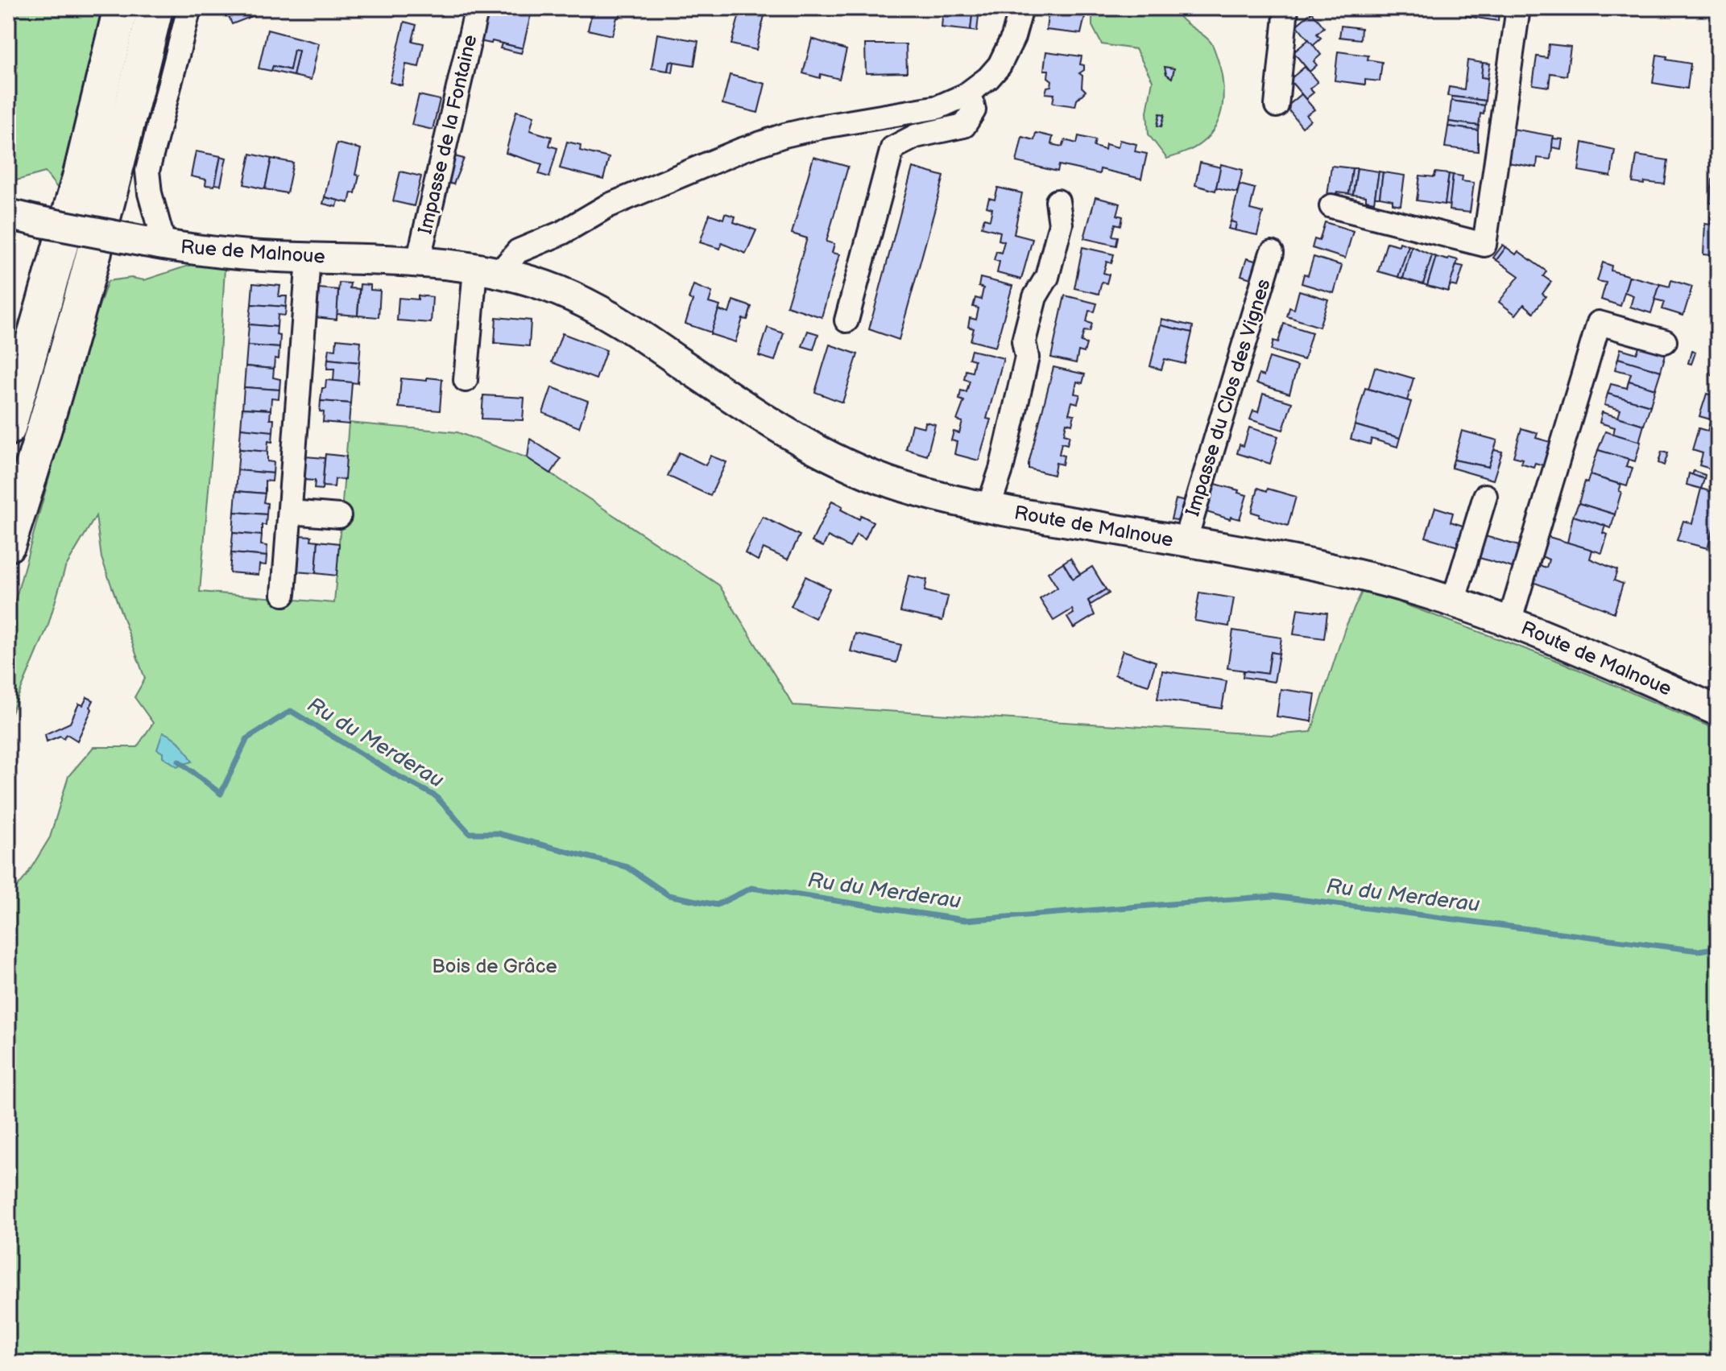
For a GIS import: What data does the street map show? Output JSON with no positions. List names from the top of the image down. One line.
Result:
{"streets":{"main road":["Rue de Malnoue","Route de Malnoue"],"street":["Impasse de la Fontaine","Impasse du Clos des Vignes"]},"crossings":[["Impasse de la Fontaine","Rue de Malnoue"],["Rue de Malnoue","Route de Malnoue"],["Impasse du Clos des Vignes","Route de Malnoue"]],"water":["Ru du Merderau"],"parks":["Bois de Grâce"]}
